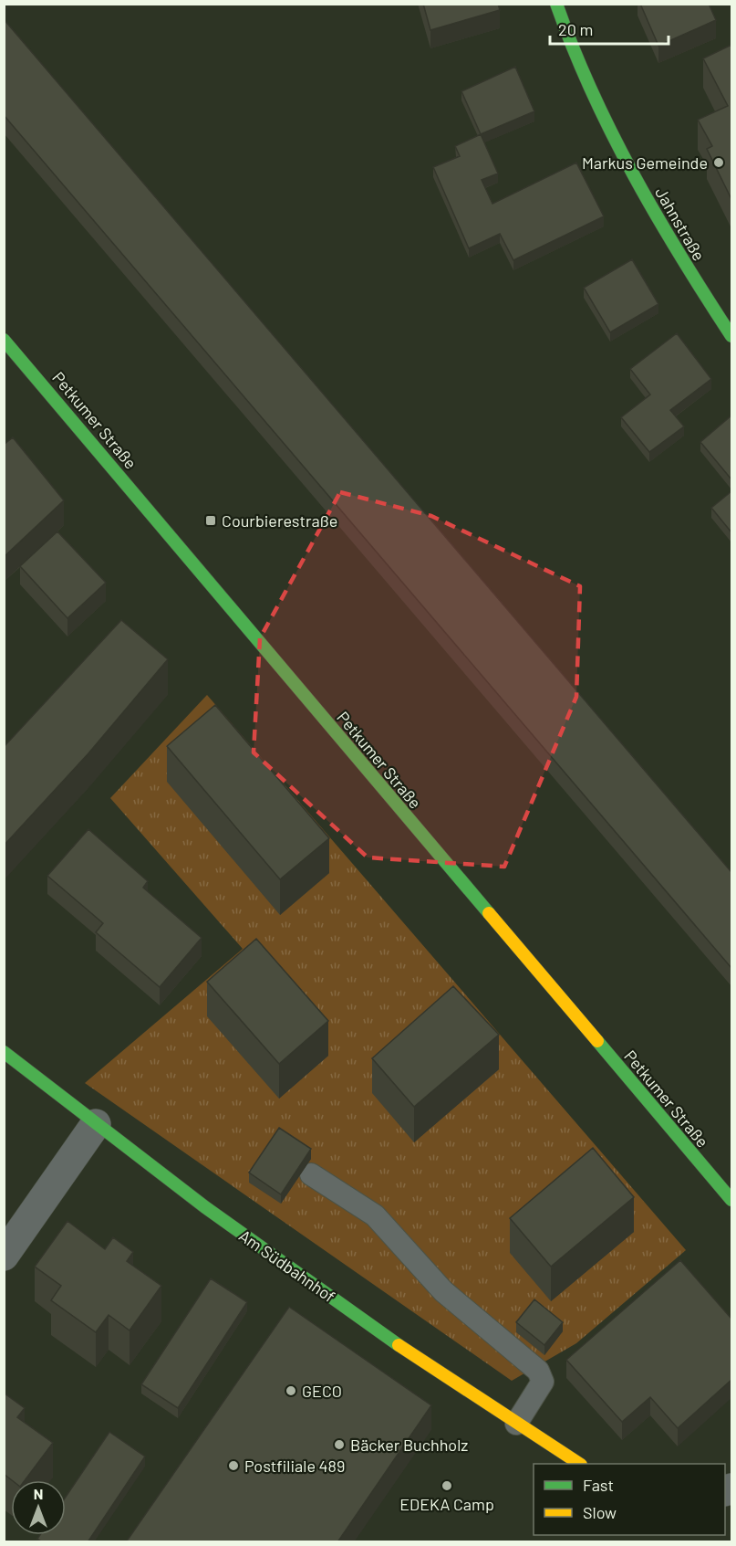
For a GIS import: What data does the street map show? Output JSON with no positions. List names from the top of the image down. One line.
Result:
{"streets":{"street":["Jahnstraße","Petkumer Straße","Am Südbahnhof"]},"places":{"other":["Markus Gemeinde","GECO","Bäcker Buchholz","Postfiliale 489","EDEKA Camp"],"transit":["Courbierestraße"]},"legend":["Fast","Slow"],"scale_bar":"20 m","north":"top"}
